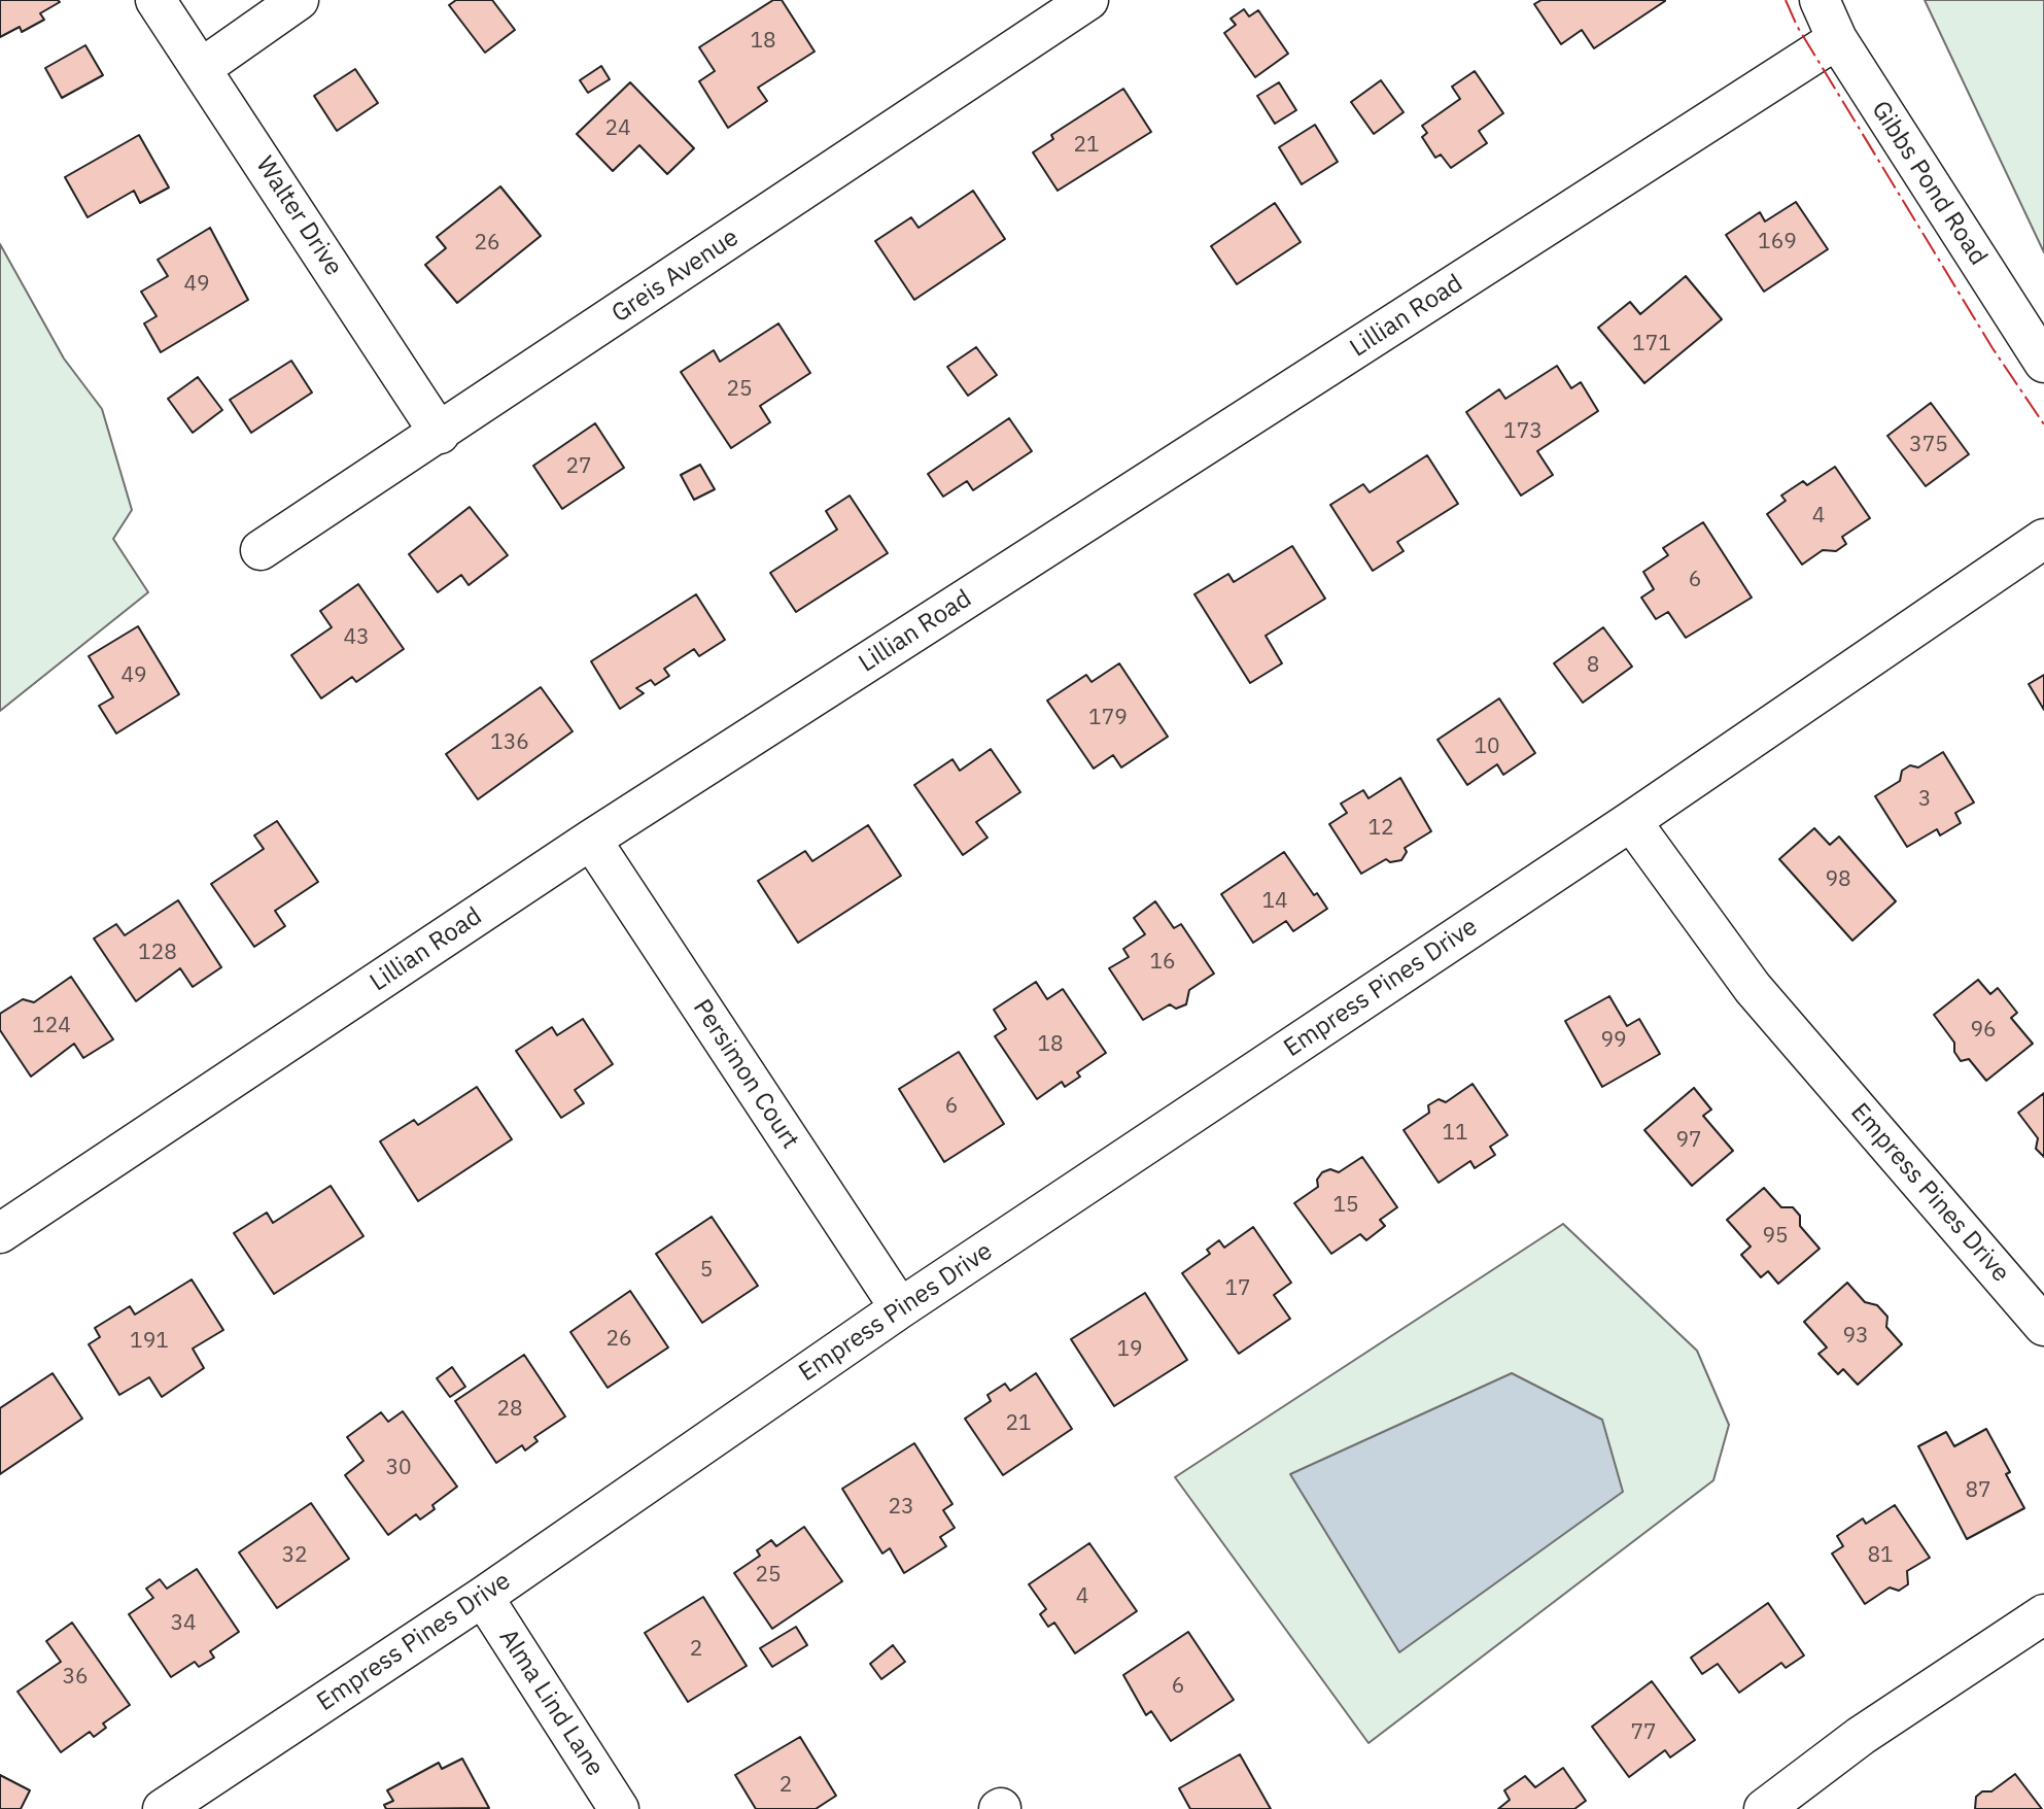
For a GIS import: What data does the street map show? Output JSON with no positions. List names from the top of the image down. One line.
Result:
{"streets":{"street":["Gibbs Pond Road","Walter Drive","Greis Avenue","Lillian Road","Empress Pines Drive","Persimon Court","Alma Lind Lane"]},"crossings":[["Gibbs Pond Road","Lillian Road"],["Walter Drive","Greis Avenue"],["Lillian Road","Persimon Court"],["Empress Pines Drive","Persimon Court"],["Empress Pines Drive","Alma Lind Lane"]],"house_numbers":["18","24","21","169","26","49","171","25","173","375","27","4","6","43","8","49","179","136","10","3","12","98","14","128","16","124","96","99","18","6","11","97","15","95","5","17","93","26","191","19","28","21","30","87","23","32","81","25","4","34","2","36","6","77","2"]}
